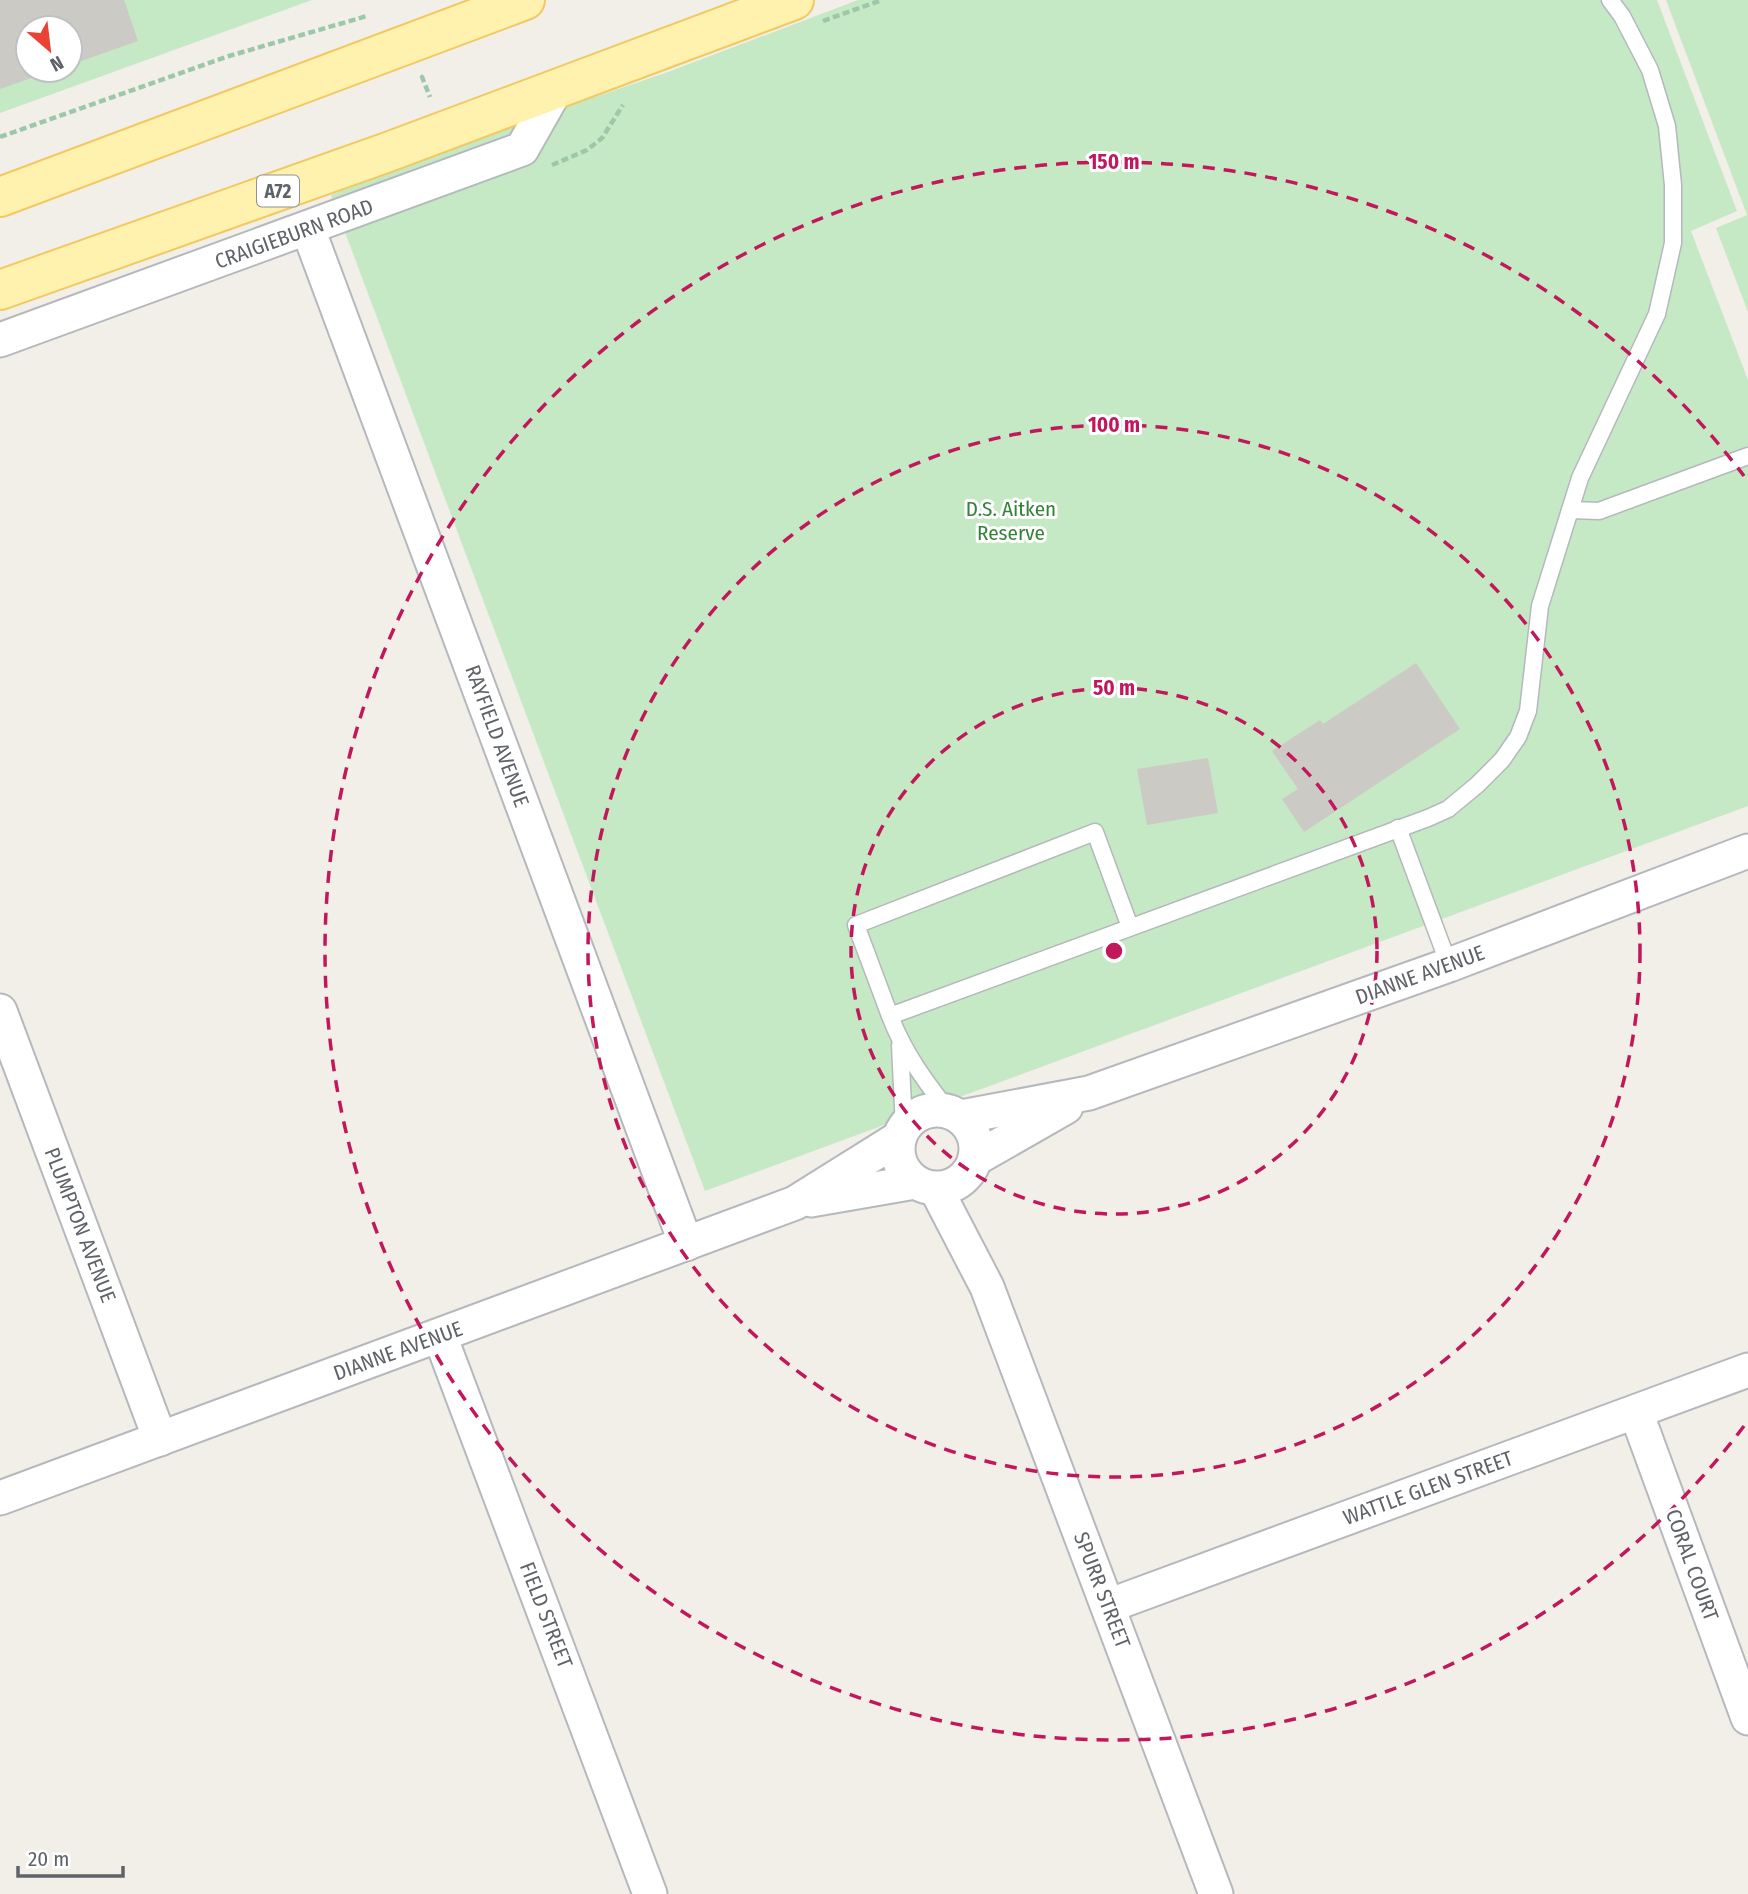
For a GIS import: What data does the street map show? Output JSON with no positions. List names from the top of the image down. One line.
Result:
{"streets":{"main road":["A72"],"street":["CRAIGIEBURN ROAD","RAYFIELD AVENUE","DIANNE AVENUE","PLUMPTON AVENUE","WATTLE GLEN STREET","CORAL COURT","SPURR STREET","FIELD STREET"]},"crossings":[["A72","CRAIGIEBURN ROAD"],["CRAIGIEBURN ROAD","RAYFIELD AVENUE"],["RAYFIELD AVENUE","DIANNE AVENUE"],["DIANNE AVENUE","PLUMPTON AVENUE"],["DIANNE AVENUE","SPURR STREET"],["DIANNE AVENUE","FIELD STREET"],["WATTLE GLEN STREET","CORAL COURT"],["WATTLE GLEN STREET","SPURR STREET"]],"parks":["D.S. Aitken Reserve"],"scale_bar":"20 m","north":"bottom right","rings":["150 m","100 m","50 m"]}
